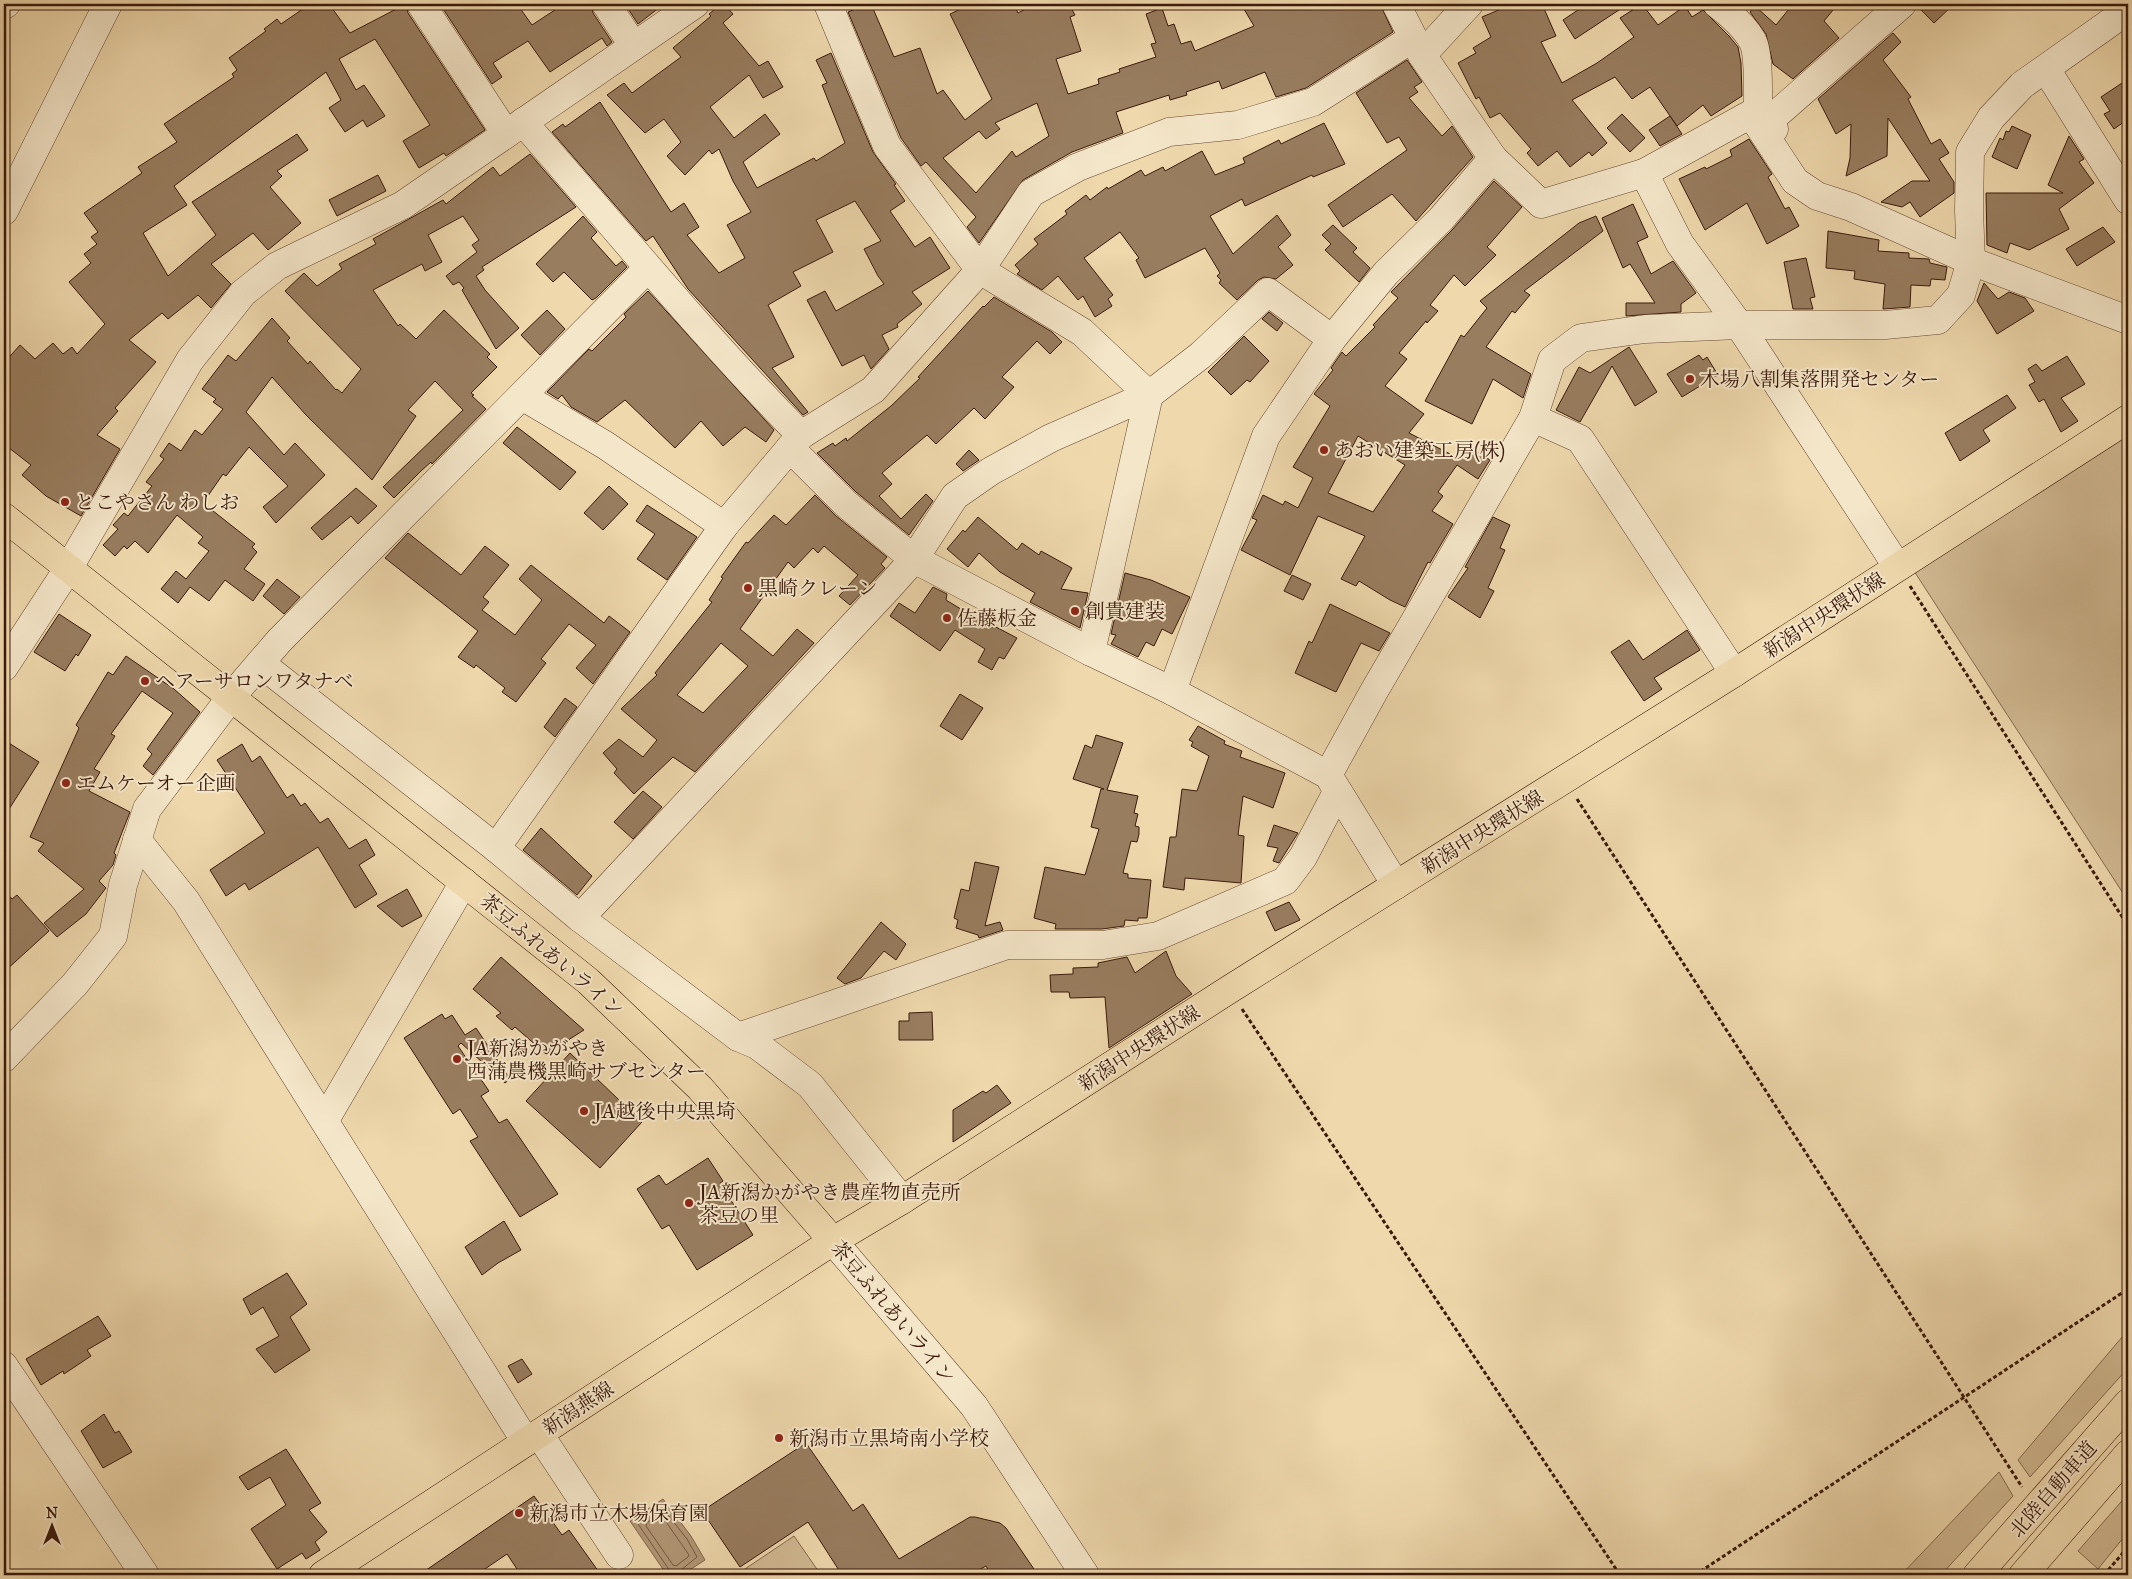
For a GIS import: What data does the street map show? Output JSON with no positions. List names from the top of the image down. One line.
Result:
{"streets":{"main road":["新潟中央環状線","茶豆ふれあいライン","新潟燕線","北陸自動車道"]},"crossings":[["新潟中央環状線","茶豆ふれあいライン"],["新潟中央環状線","新潟燕線"],["茶豆ふれあいライン","新潟燕線"]],"places":["木場八割集落開発センター","あおい建築工房(株)","とこやさん わしお","黒崎クレーン","創貴建装","佐藤板金","ヘアーサロンワタナベ","エムケーオー企画","JA新潟かがやき 西蒲農機黒崎サブセンター","JA越後中央黒埼","JA新潟かがやき農産物直売所 茶豆の里","新潟市立黒埼南小学校","新潟市立木場保育園"],"north":"top"}
